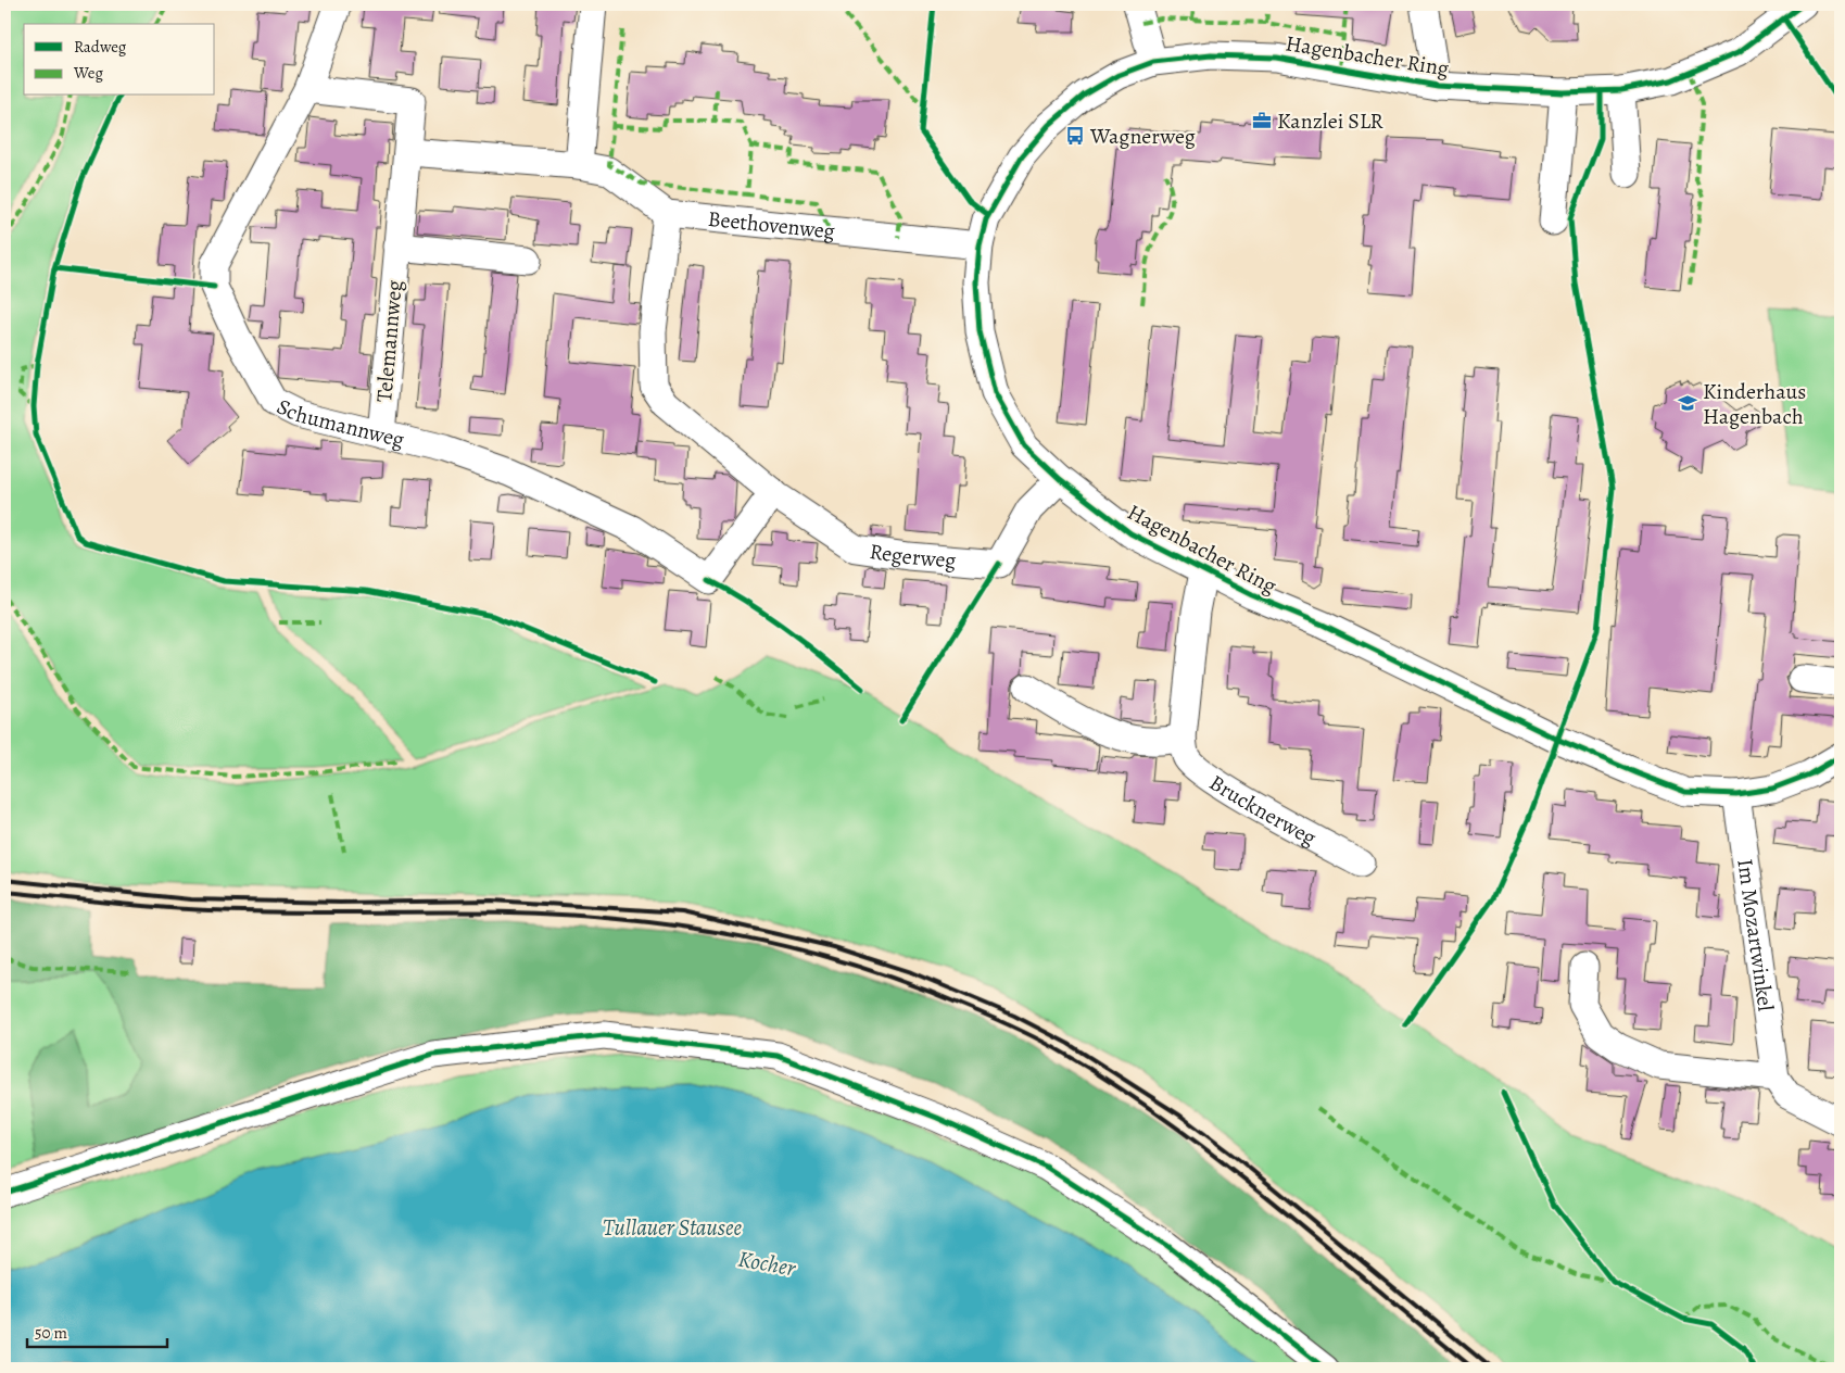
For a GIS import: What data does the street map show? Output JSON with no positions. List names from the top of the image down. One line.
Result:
{"streets":{"street":["Hagenbacher Ring","Beethovenweg","Telemannweg","Schumannweg","Regerweg","Brucknerweg","Im Mozartwinkel"]},"crossings":[["Hagenbacher Ring","Beethovenweg"],["Hagenbacher Ring","Regerweg"],["Hagenbacher Ring","Brucknerweg"],["Hagenbacher Ring","Im Mozartwinkel"],["Beethovenweg","Regerweg"],["Telemannweg","Schumannweg"],["Schumannweg","Regerweg"]],"water":["Tullauer Stausee","Kocher"],"places":{"office":["Kanzlei SLR"],"bus stop":["Wagnerweg"],"school or university":["Kinderhaus Hagenbach"]},"legend":["Radweg","Weg"],"scale_bar":"50 m"}
